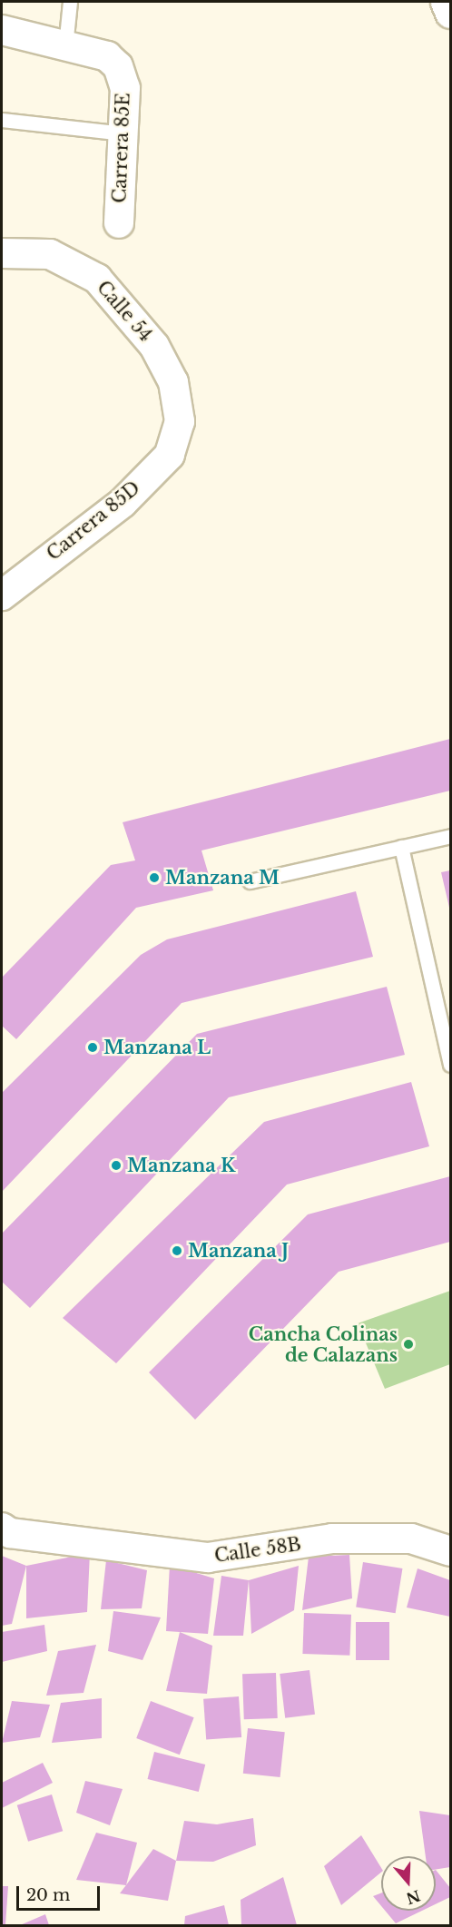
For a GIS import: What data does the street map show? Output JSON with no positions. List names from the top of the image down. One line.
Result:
{"streets":{"street":["Carrera 85E","Calle 54","Carrera 85D","Calle 58B"]},"crossings":[["Calle 54","Carrera 85D"]],"places":["Manzana M","Manzana L","Manzana K","Manzana J","Cancha Colinas de Calazans"],"scale_bar":"20 m","north":"bottom"}
